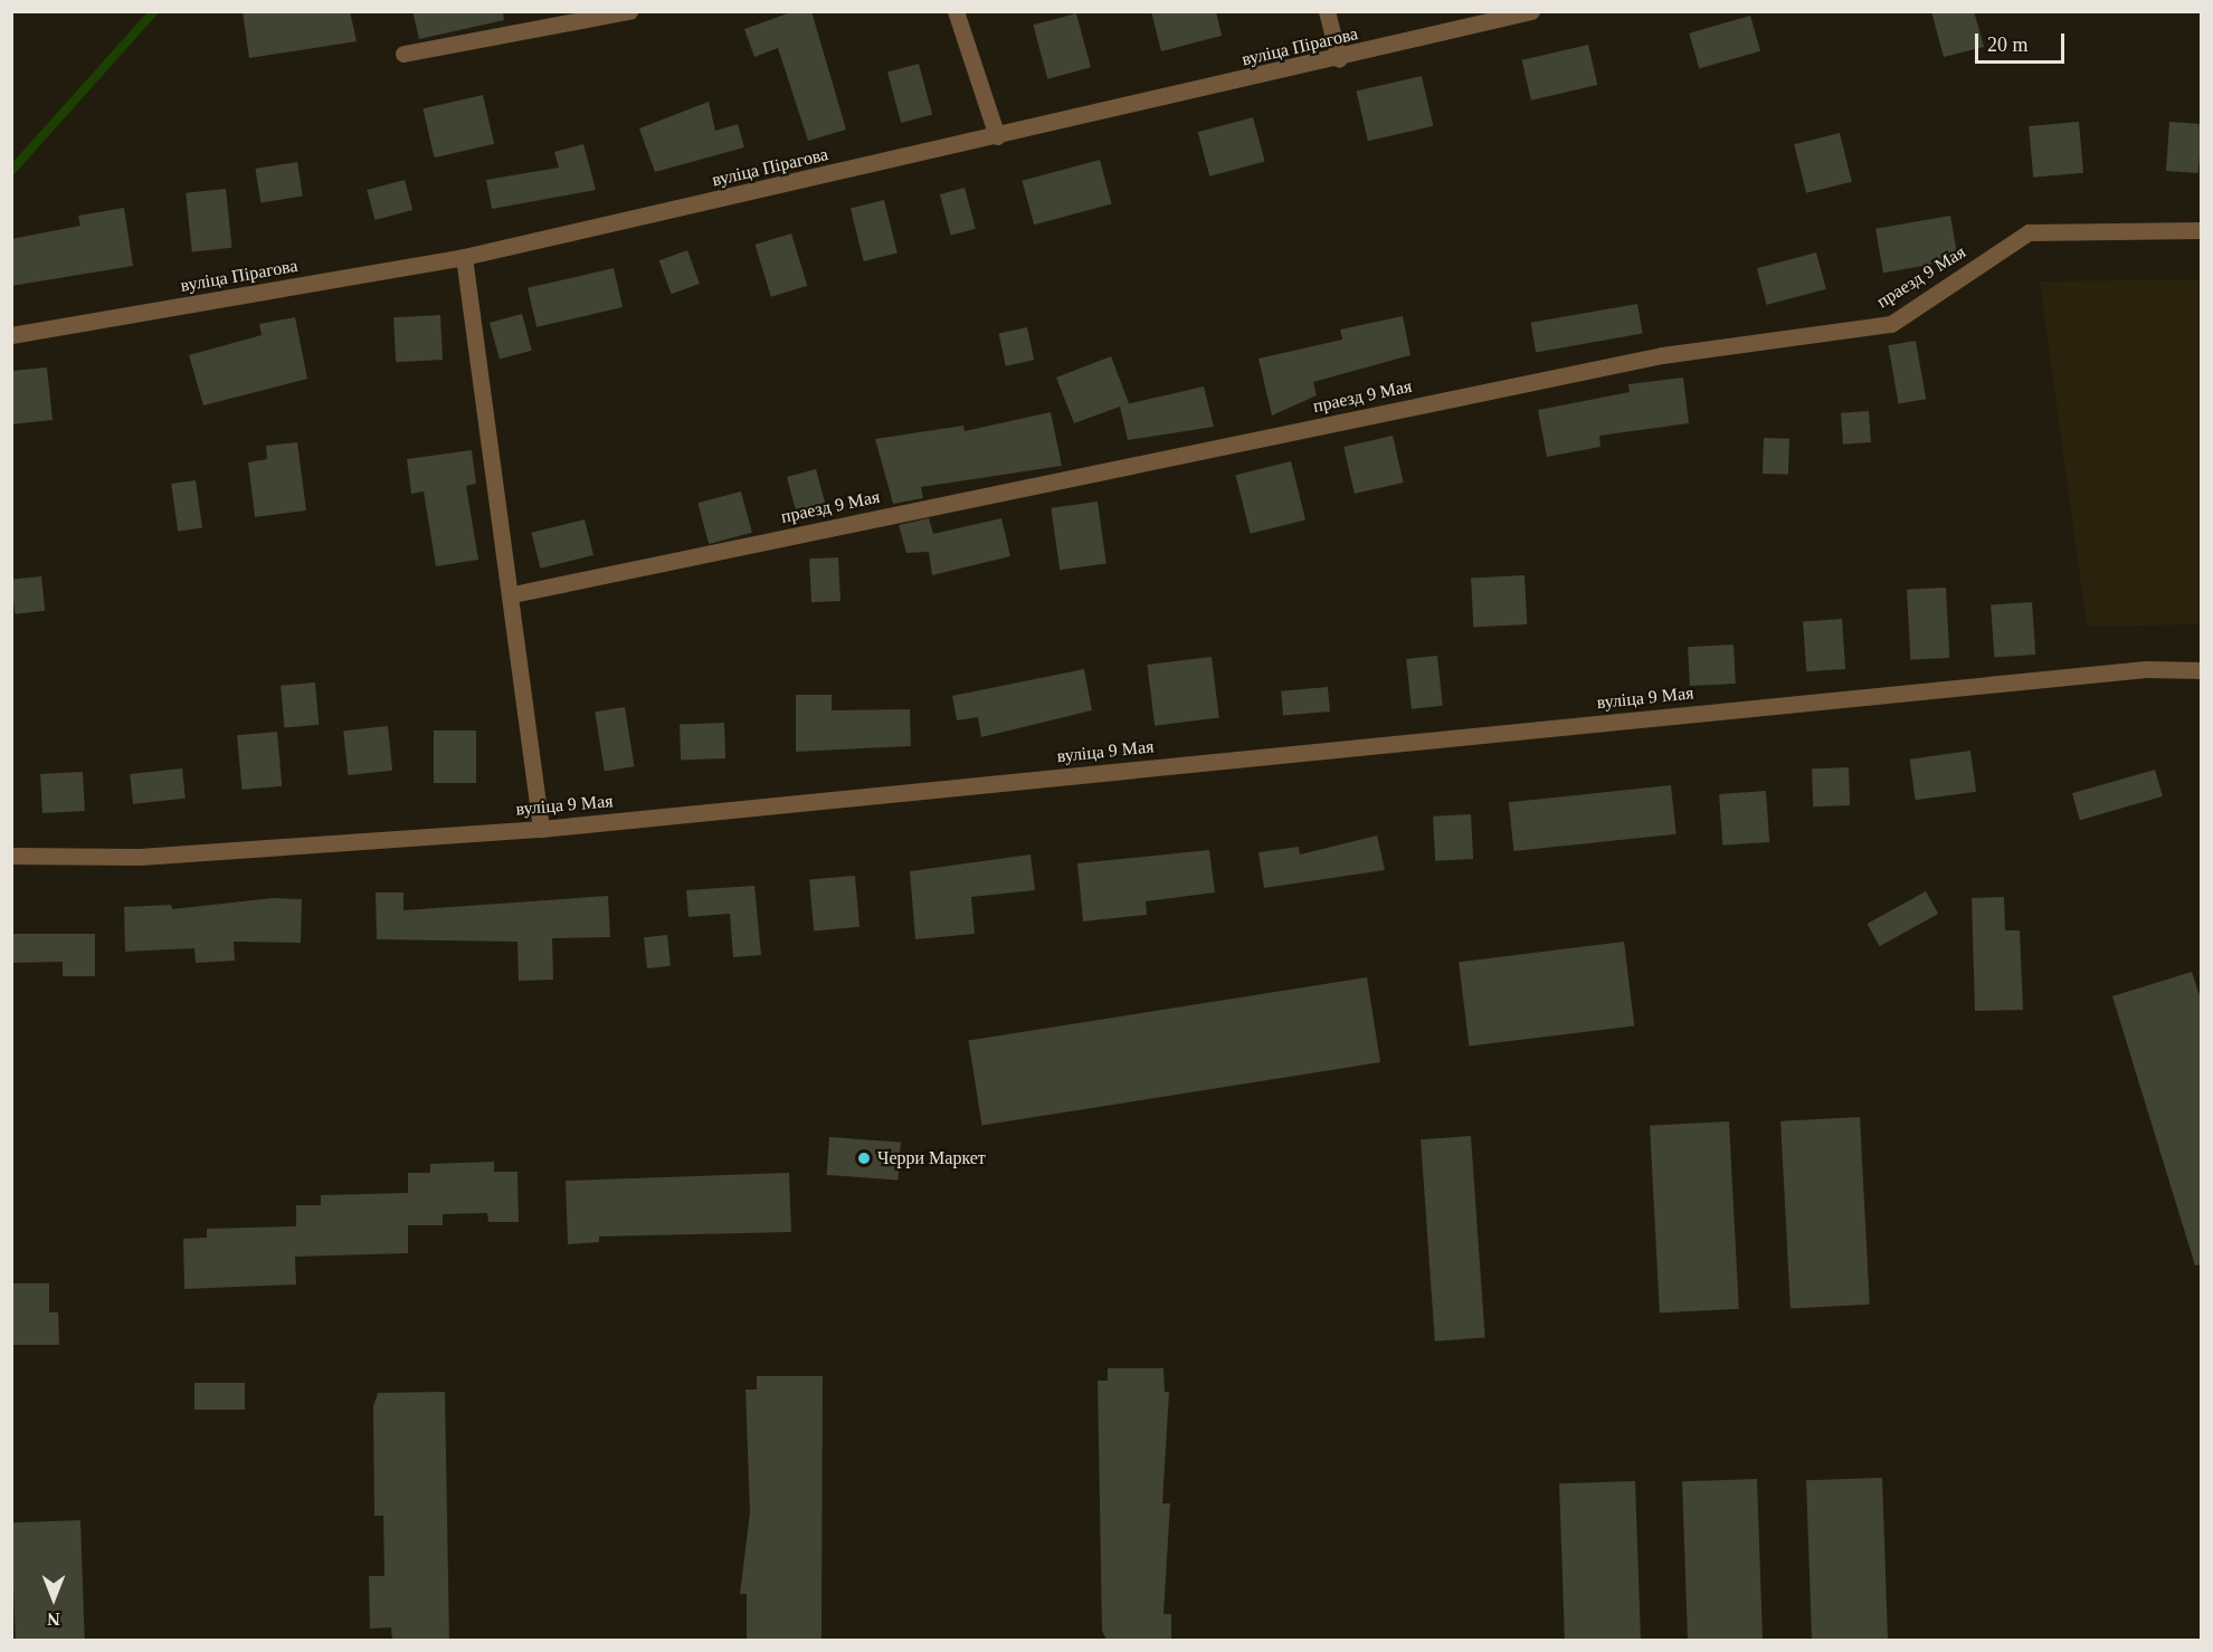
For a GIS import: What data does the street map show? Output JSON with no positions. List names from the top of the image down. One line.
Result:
{"streets":{"street":["вуліца Пірагова","праезд 9 Мая","вуліца 9 Мая"]},"places":["Черри Маркет"],"scale_bar":"20 m","north":"bottom"}
